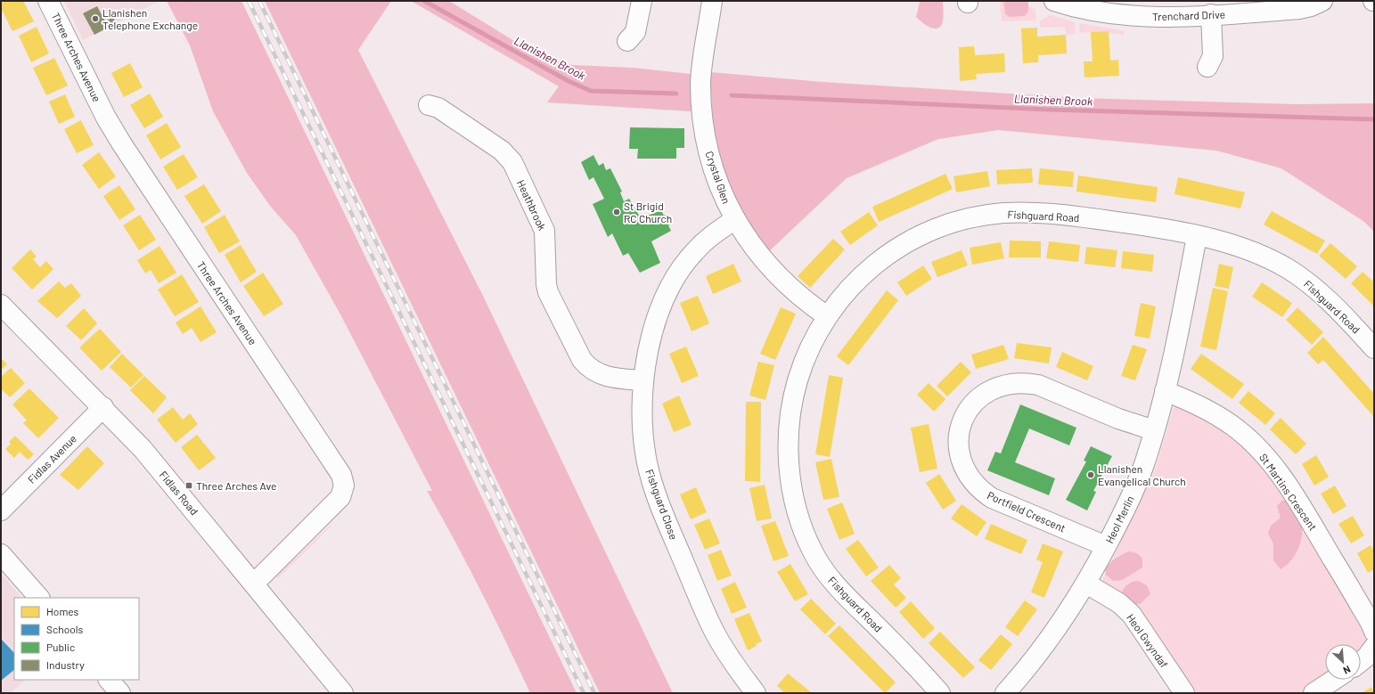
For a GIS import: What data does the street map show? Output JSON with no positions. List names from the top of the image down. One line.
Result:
{"streets":{"street":["Trenchard Drive","Three Arches Avenue","Crystal Glen","Heathbrook","Fishguard Road","Fidlas Avenue","St Martins Crescent","Fidlas Road","Fishguard Close","Portfield Crescent","Heol Merlin","Heol Gwyndaf"]},"crossings":[["Three Arches Avenue","Fidlas Road"],["Crystal Glen","Fishguard Road"],["Crystal Glen","Fishguard Close"],["Heathbrook","Fishguard Close"],["Fishguard Road","Heol Merlin"],["Fidlas Avenue","Fidlas Road"],["St Martins Crescent","Heol Merlin"],["Portfield Crescent","Heol Merlin"],["Heol Merlin","Heol Gwyndaf"]],"water":["Llanishen Brook"],"places":{"other":["Llanishen Telephone Exchange","St Brigid RC Church","Llanishen Evangelical Church"],"transit":["Three Arches Ave"]},"legend":["Homes","Schools","Public","Industry"],"north":"bottom right"}
